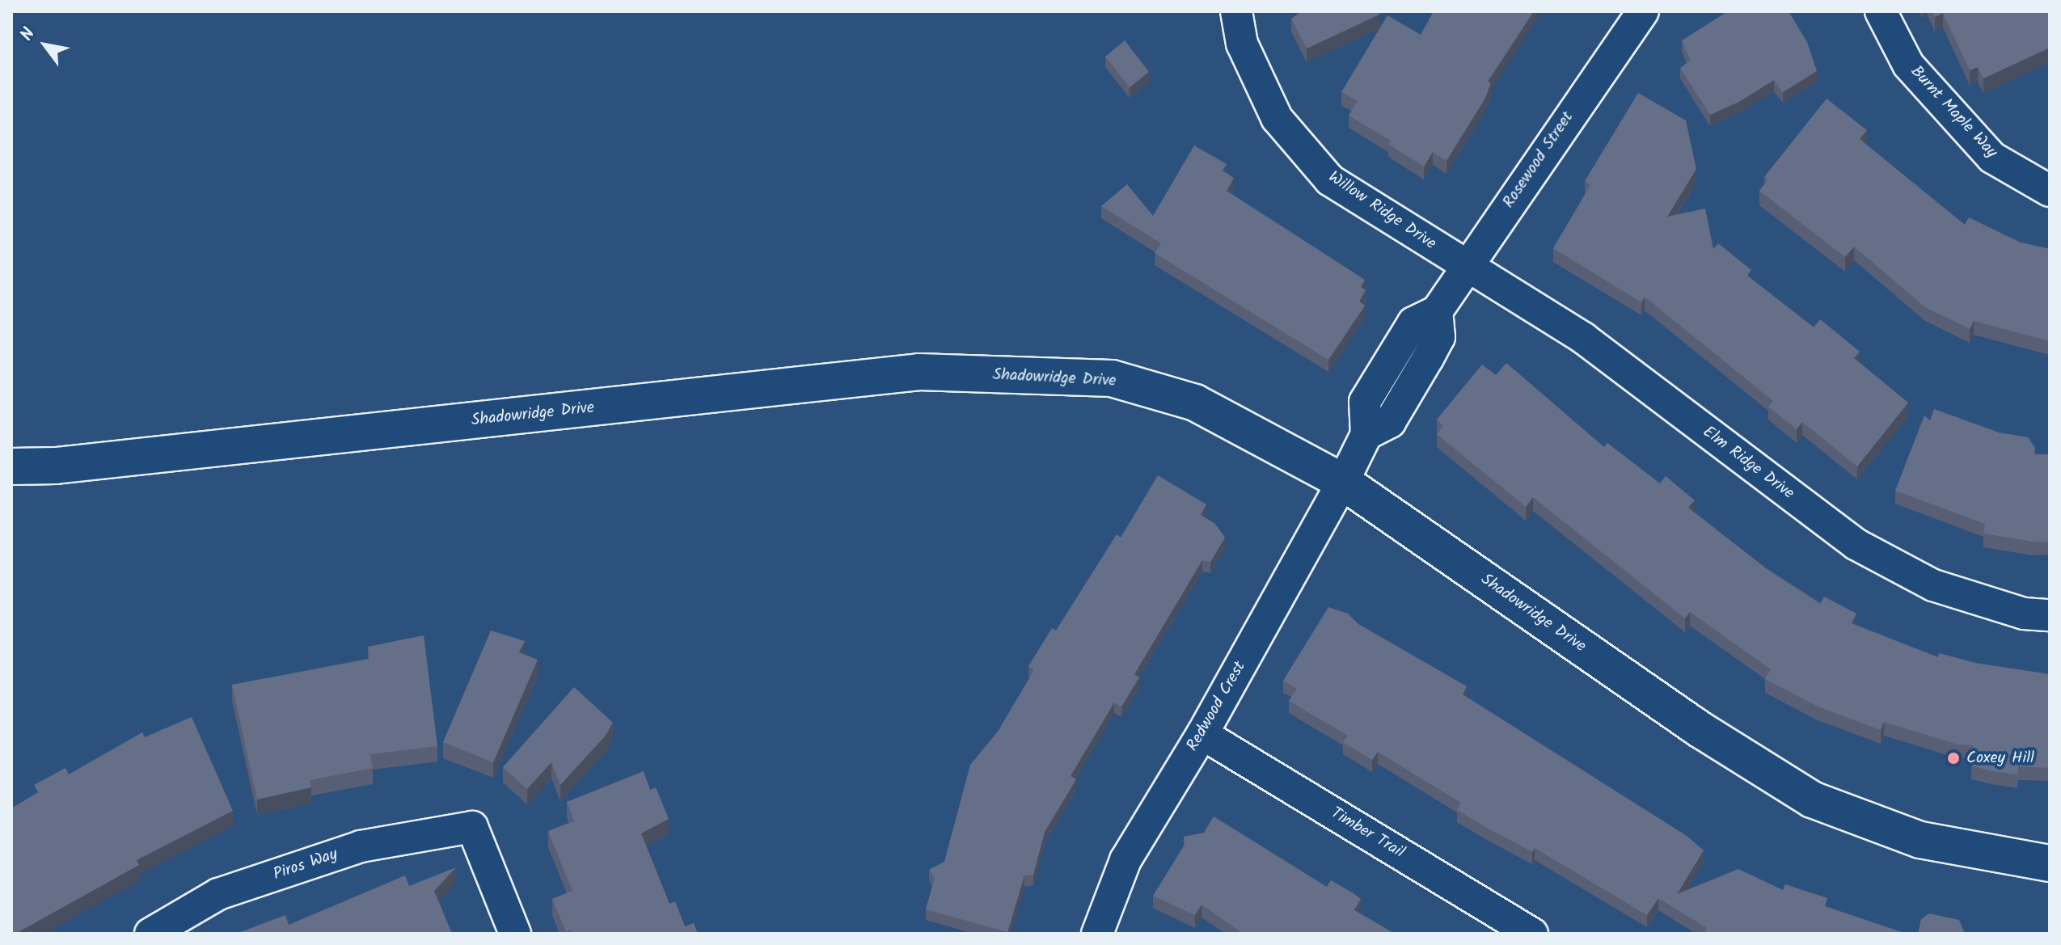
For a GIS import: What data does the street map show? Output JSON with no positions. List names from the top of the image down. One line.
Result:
{"streets":{"street":["Burnt Maple Way","Rosewood Street","Willow Ridge Drive","Shadowridge Drive","Elm Ridge Drive","Redwood Crest","Timber Trail","Piros Way"]},"crossings":[["Rosewood Street","Willow Ridge Drive"],["Rosewood Street","Shadowridge Drive"],["Rosewood Street","Elm Ridge Drive"],["Rosewood Street","Redwood Crest"],["Willow Ridge Drive","Elm Ridge Drive"],["Shadowridge Drive","Redwood Crest"],["Redwood Crest","Timber Trail"]],"places":["Coxey Hill"],"north":"top left"}
